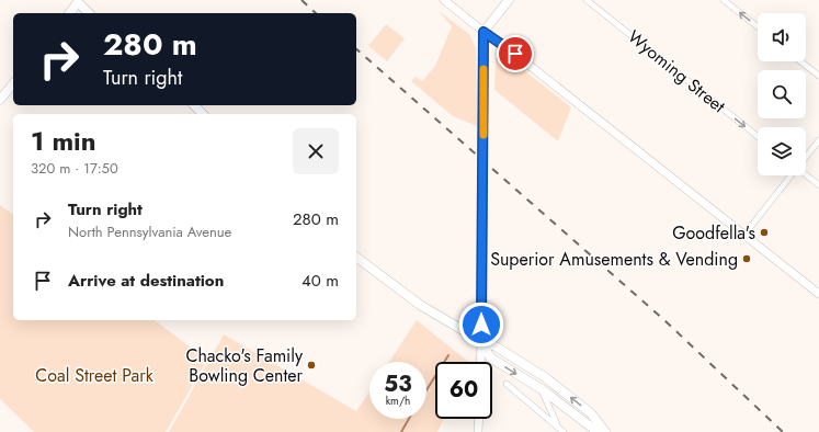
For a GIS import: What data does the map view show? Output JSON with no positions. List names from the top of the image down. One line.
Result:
{"streets":{"street":["Wyoming Street"]},"one_way":["Wyoming Street"],"parks":["Coal Street Park"],"places":["Goodfella's","Superior Amusements & Vending","Chacko's Family Bowling Center"],"page":{"turn":["280 m","Turn right"],"heading":["1 min","320 m · 17:50"],"list":[{"name":"Turn right","note":"North Pennsylvania Avenue","value":"280 m"},{"name":"Arrive at destination","value":"40 m"}],"speed":"53 km/h","limit":"60"}}
